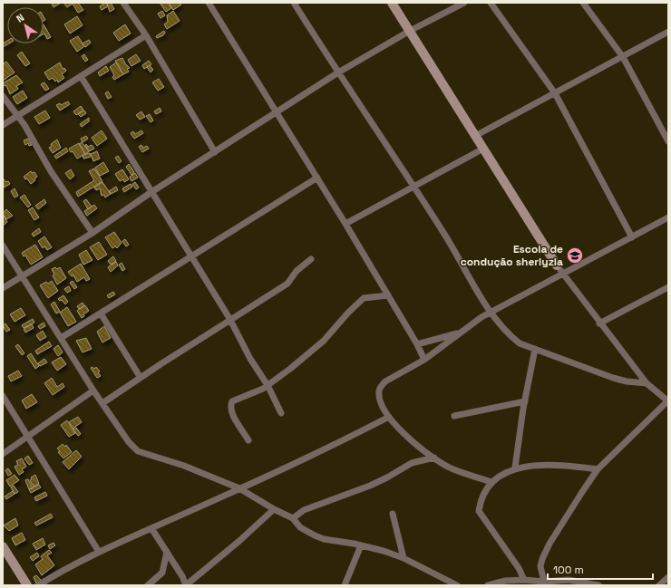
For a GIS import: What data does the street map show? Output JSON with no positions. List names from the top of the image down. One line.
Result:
{"places":{"school or university":["Escola de condução sherlyzia"]},"scale_bar":"100 m","north":"top left"}
